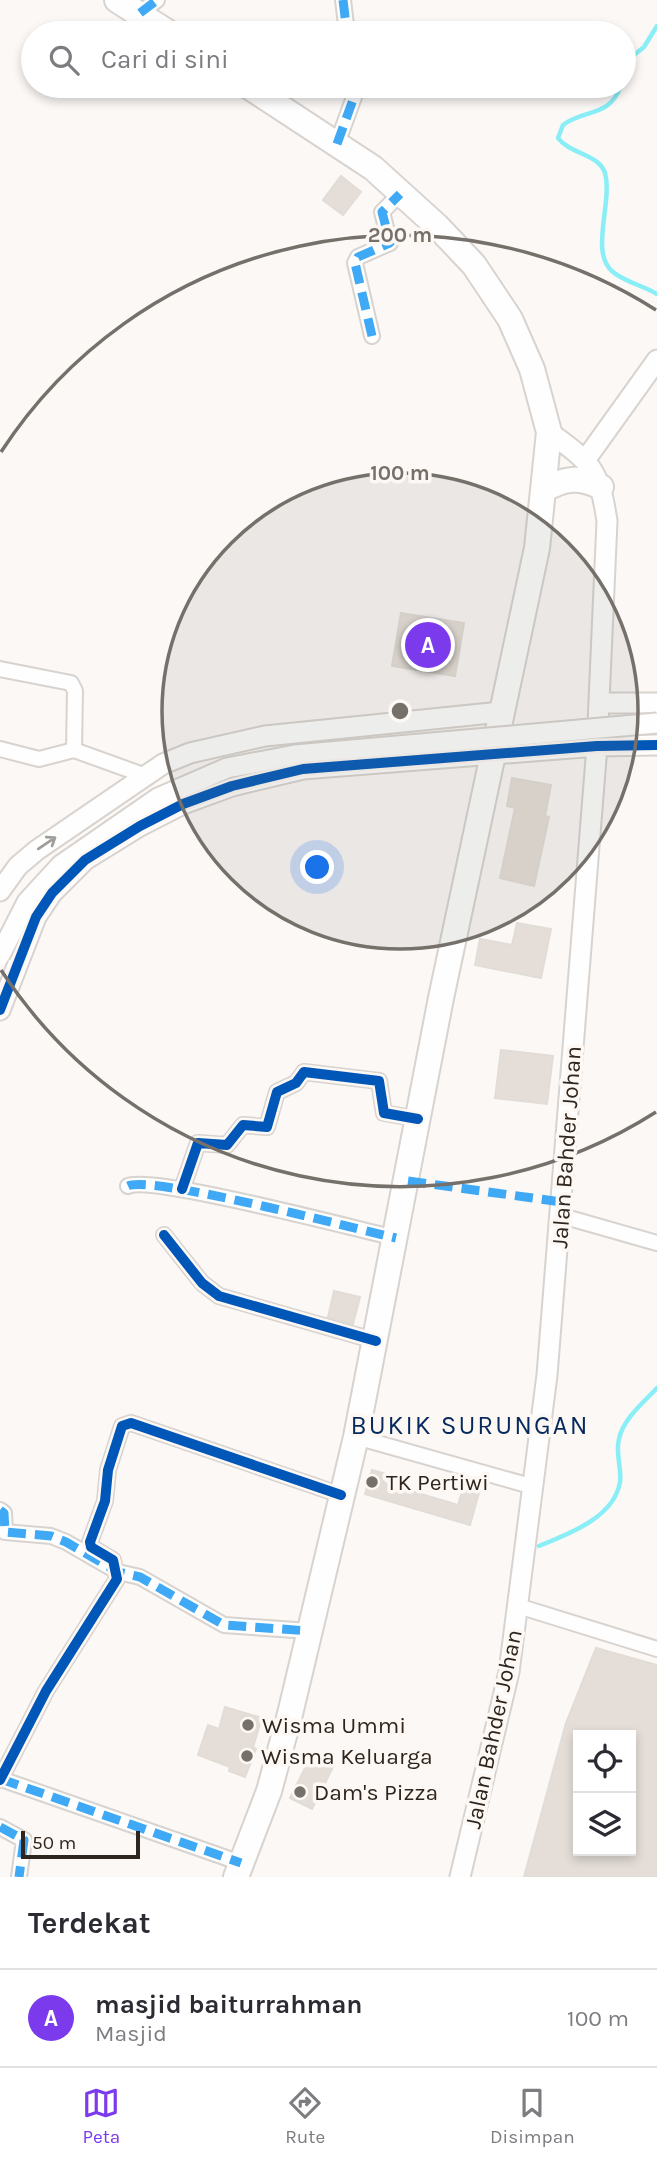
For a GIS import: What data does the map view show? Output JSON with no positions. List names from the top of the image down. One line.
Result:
{"streets":{"main road":["Jalan Bahder Johan"]},"districts":["BUKIK SURUNGAN"],"places":["TK Pertiwi","Wisma Ummi","Wisma Keluarga","Dam's Pizza"],"scale_bar":"50 m","page":{"search":"Cari di sini","pins":"A","scale":"50 m","heading":"Terdekat","list":[{"mark":"A","name":"masjid baiturrahman","note":"Masjid","value":"100 m"}],"nav":["Peta","Rute","Disimpan"]},"rings":["200 m","100 m"]}
